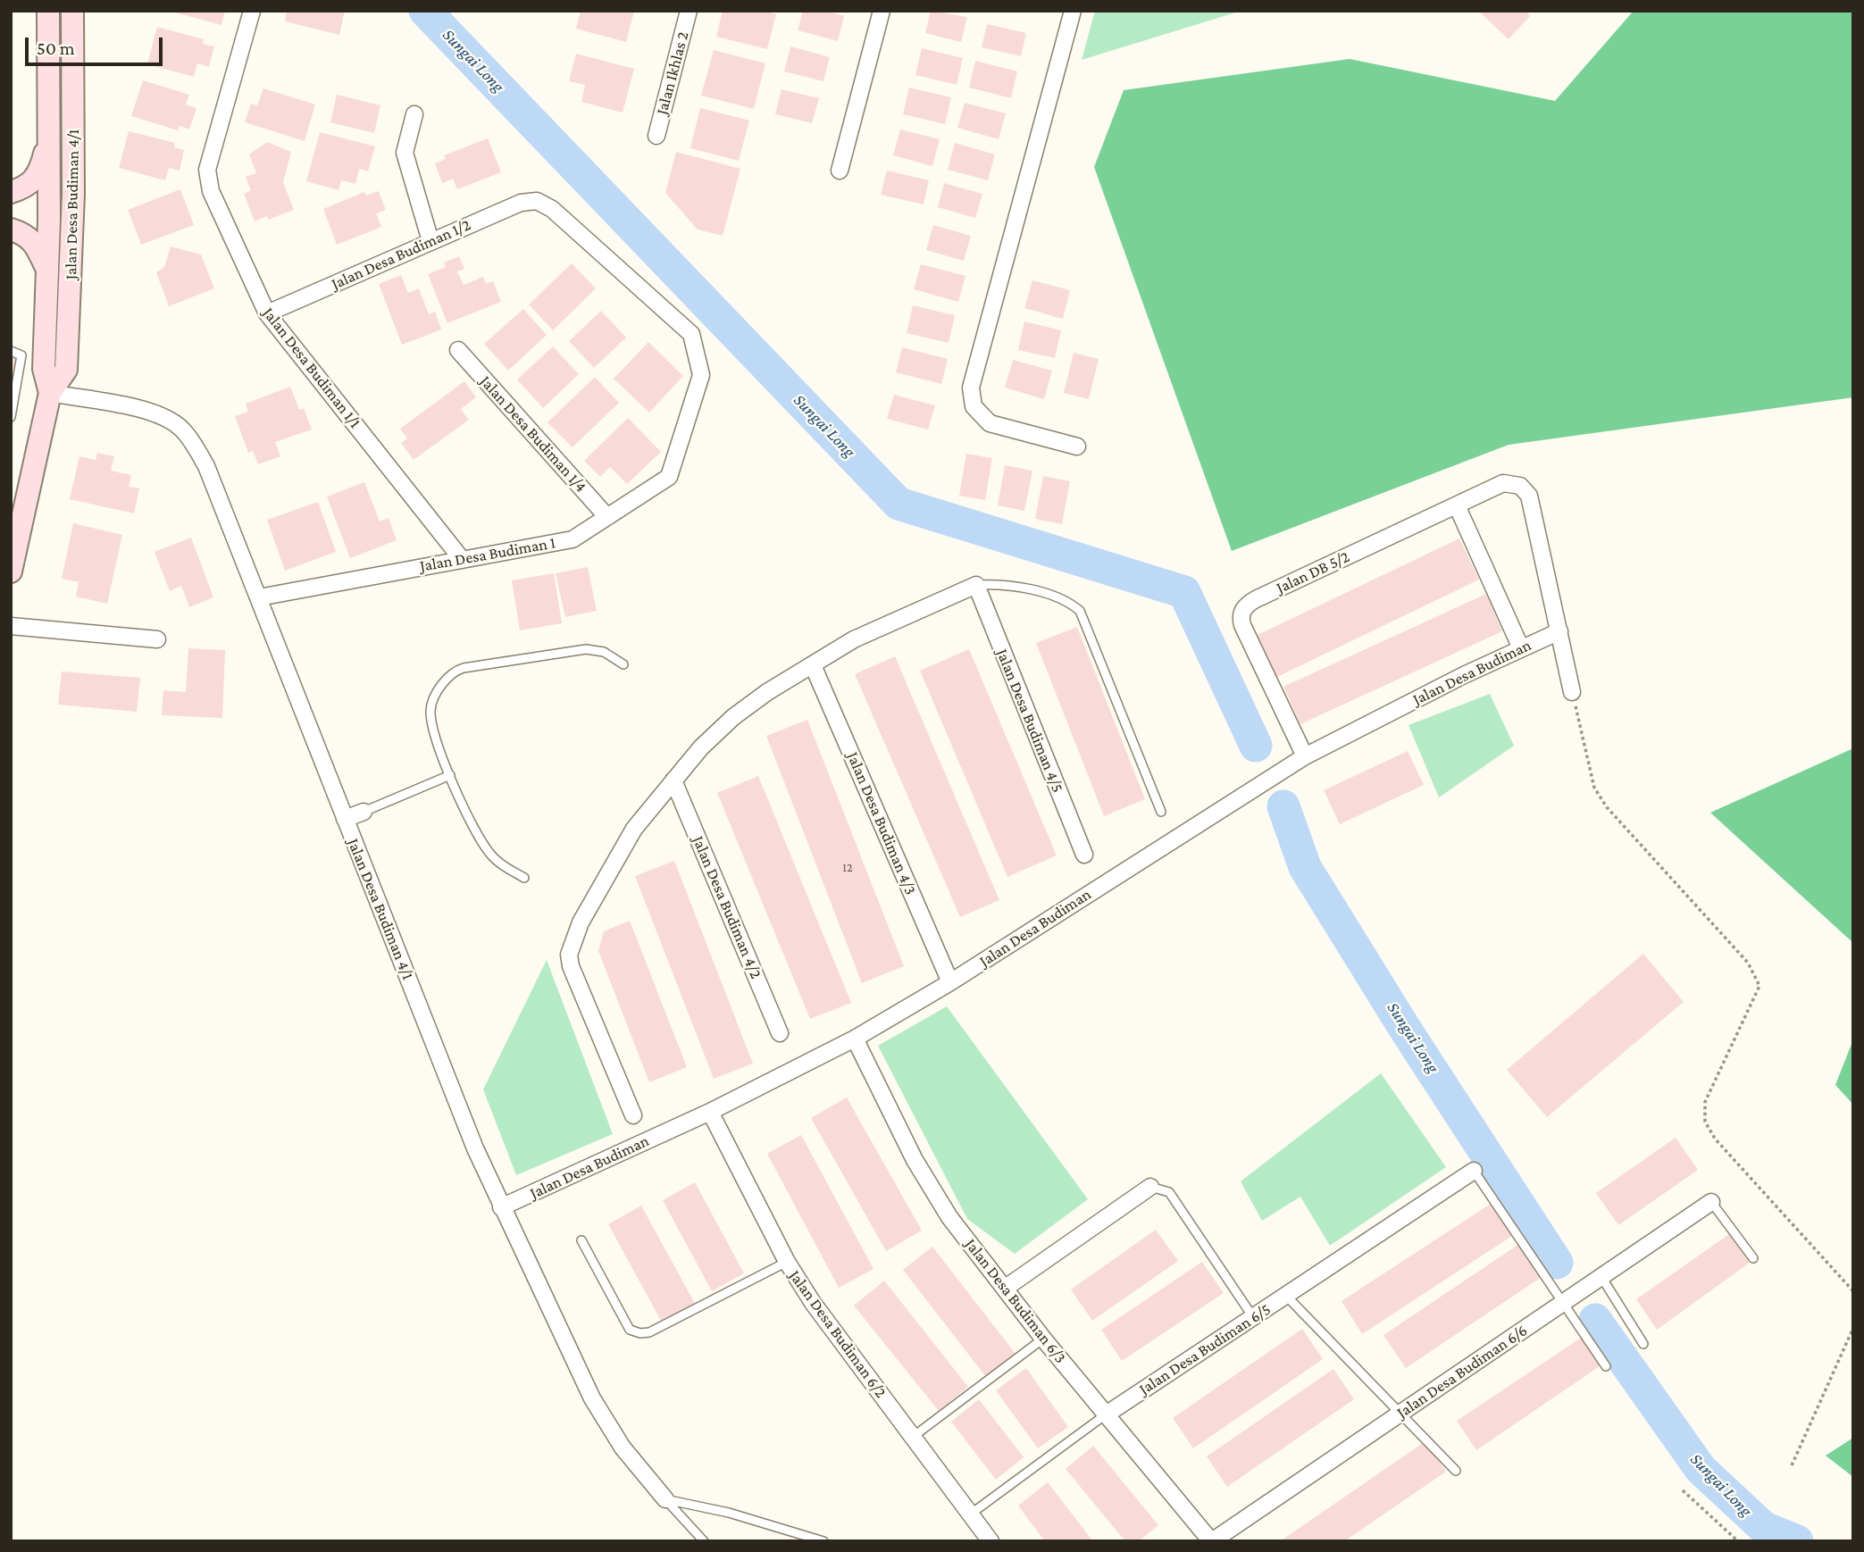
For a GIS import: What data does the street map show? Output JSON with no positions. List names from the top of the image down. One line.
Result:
{"streets":{"street":["Jalan Ikhlas 2","Jalan Desa Budiman 4/1","Jalan Desa Budiman 1/2","Jalan Desa Budiman 1/1","Jalan Desa Budiman 1/4","Jalan Desa Budiman 1","Jalan DB 5/2","Jalan Desa Budiman","Jalan Desa Budiman 4/5","Jalan Desa Budiman 4/3","Jalan Desa Budiman 4/2","Jalan Desa Budiman 6/3","Jalan Desa Budiman 6/2","Jalan Desa Budiman 6/5","Jalan Desa Budiman 6/6"]},"crossings":[["Jalan Desa Budiman 4/1","Jalan Desa Budiman 1"],["Jalan Desa Budiman 4/1","Jalan Desa Budiman"],["Jalan Desa Budiman 1/2","Jalan Desa Budiman 1/1"],["Jalan Desa Budiman 1/2","Jalan Desa Budiman 1"],["Jalan Desa Budiman 1/1","Jalan Desa Budiman 1"],["Jalan Desa Budiman 1/4","Jalan Desa Budiman 1"],["Jalan DB 5/2","Jalan Desa Budiman"],["Jalan Desa Budiman","Jalan Desa Budiman 4/3"],["Jalan Desa Budiman","Jalan Desa Budiman 6/3"],["Jalan Desa Budiman","Jalan Desa Budiman 6/2"],["Jalan Desa Budiman 6/3","Jalan Desa Budiman 6/5"],["Jalan Desa Budiman 6/3","Jalan Desa Budiman 6/6"],["Jalan Desa Budiman 6/5","Jalan Desa Budiman 6/6"]],"water":["Sungai Long"],"house_numbers":["12"],"scale_bar":"50 m"}
